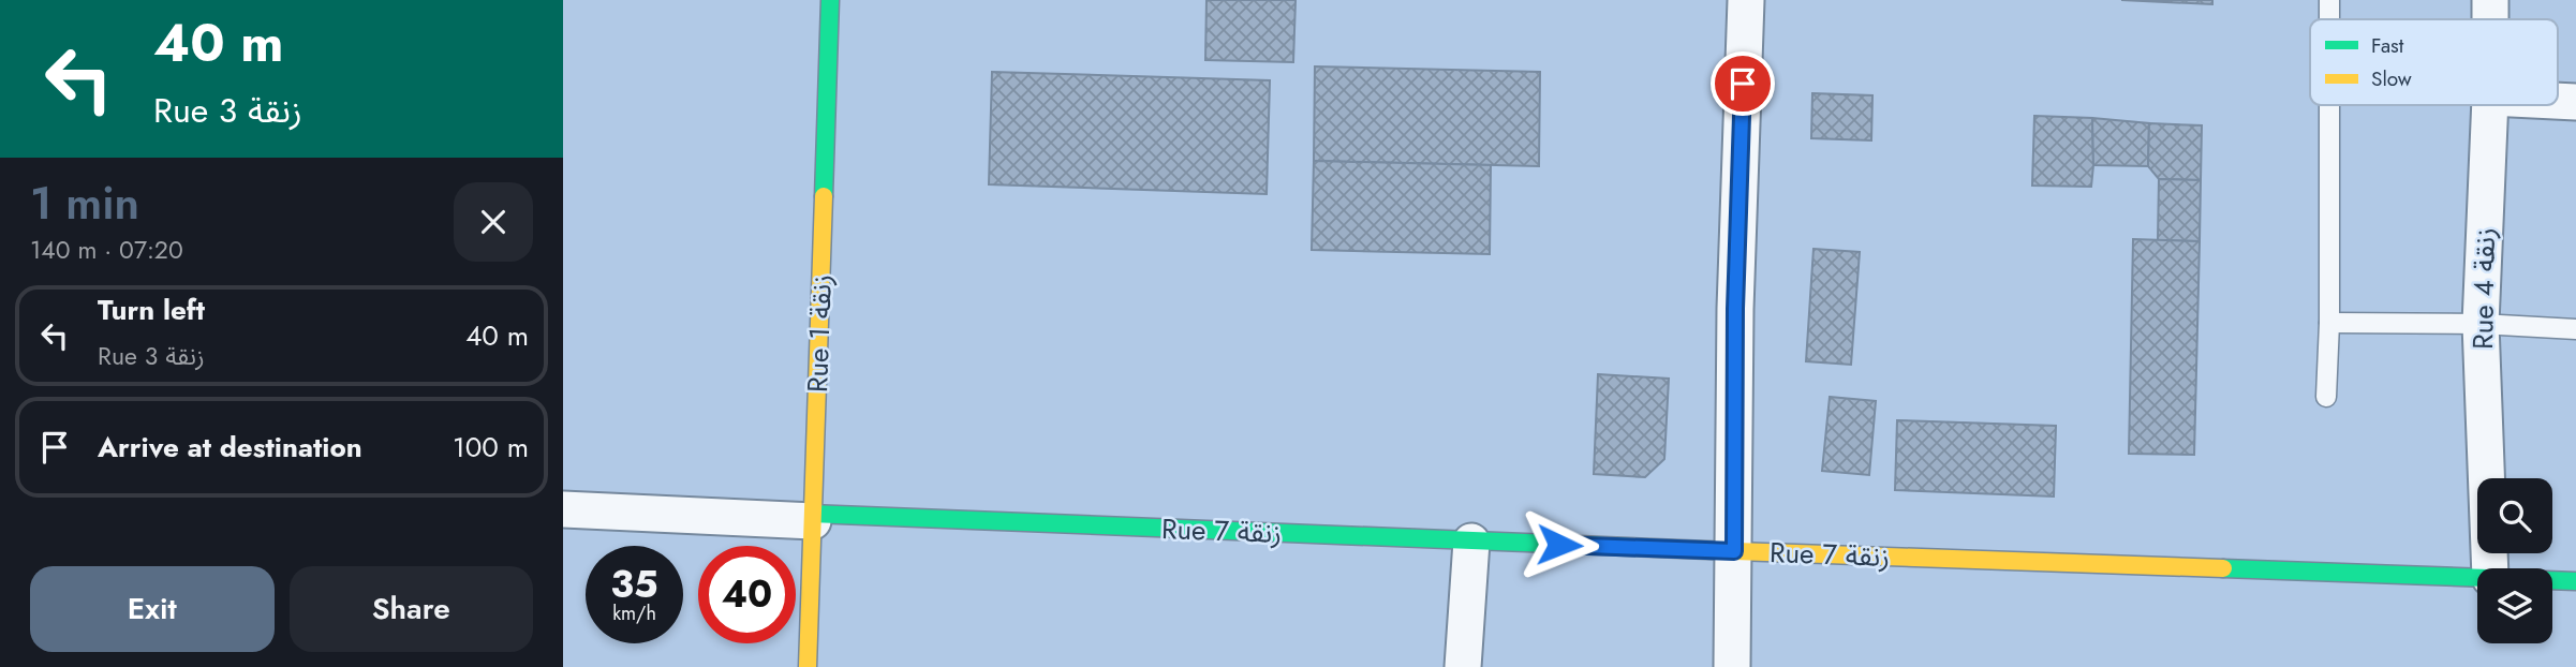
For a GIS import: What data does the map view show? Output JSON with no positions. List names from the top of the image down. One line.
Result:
{"streets":{"street":["Rue 4 زنقة","Rue 1 زنقة","Rue 7 زنقة"]},"crossings":[["Rue 1 زنقة","Rue 7 زنقة"]],"legend":["Fast","Slow"],"page":{"turn":["40 m","Rue 3 زنقة"],"heading":["1 min","140 m · 07:20"],"list":[{"name":"Turn left","note":"Rue 3 زنقة","value":"40 m"},{"name":"Arrive at destination","value":"100 m"}],"speed":"35 km/h","limit":"40","buttons":["Exit","Share"]}}
